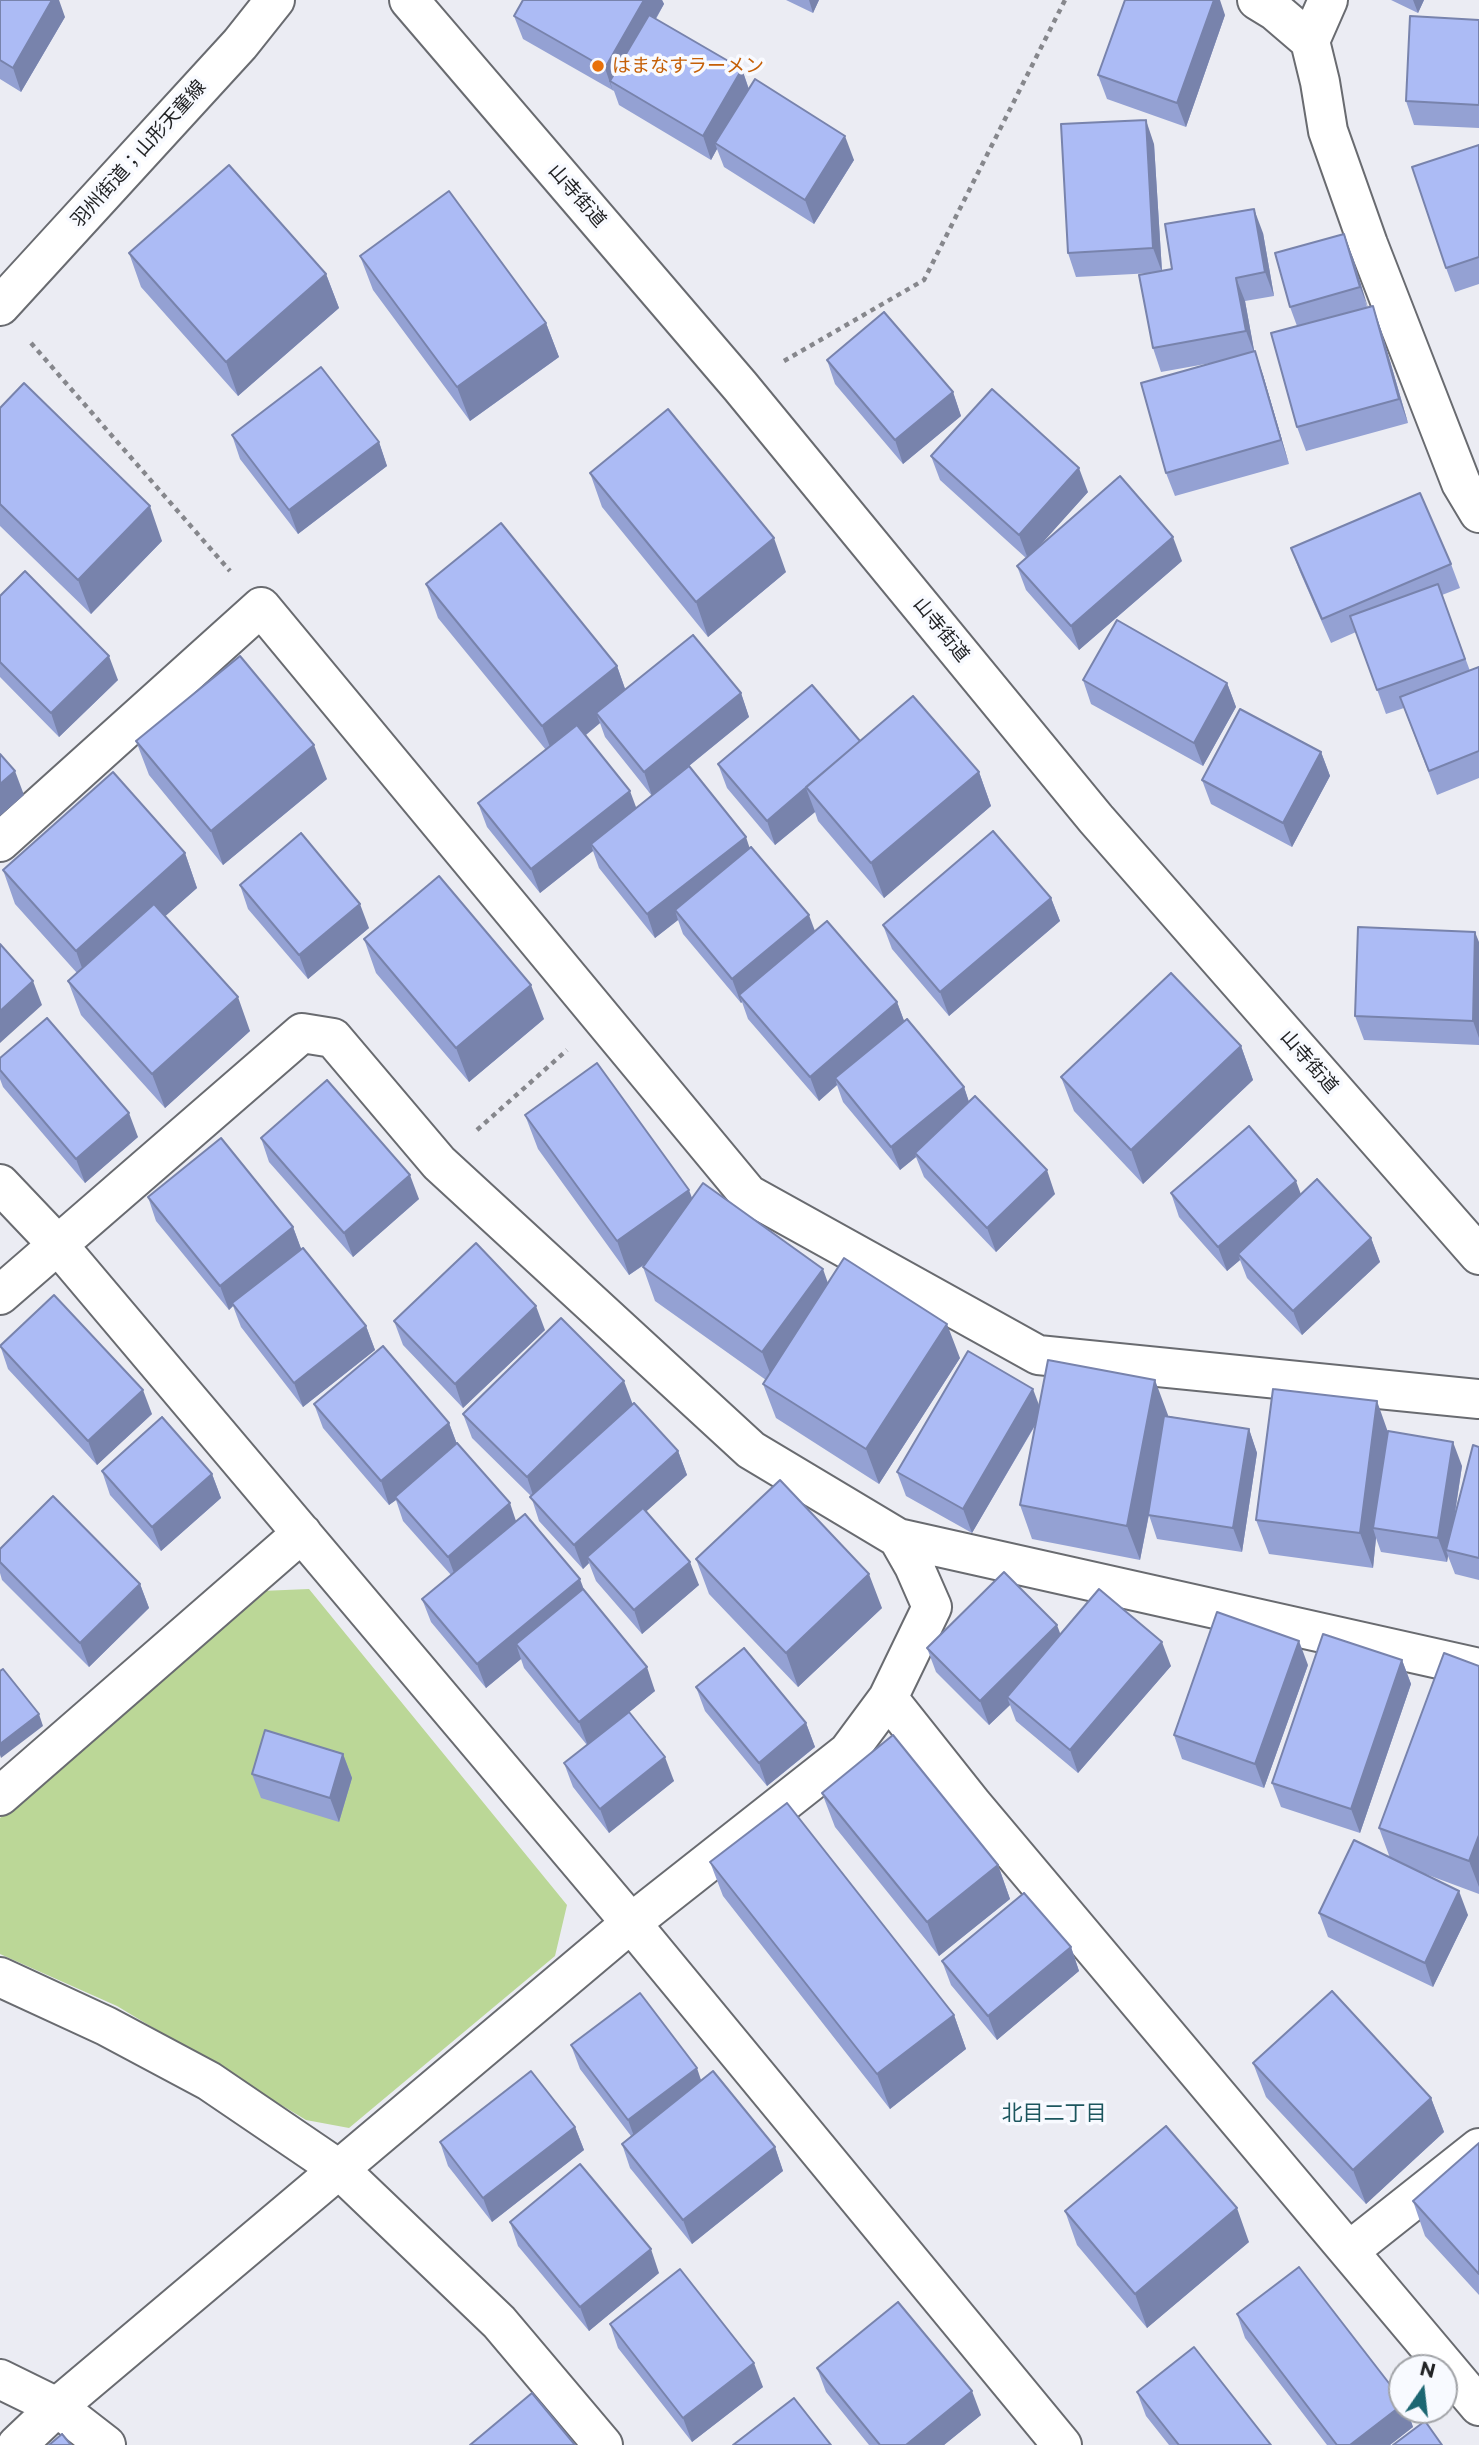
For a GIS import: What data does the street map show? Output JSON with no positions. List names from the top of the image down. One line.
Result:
{"streets":{"main road":["羽州街道；山形天童線","山寺街道"]},"districts":["北目二丁目"],"places":["はまなすラーメン"],"north":"top"}
